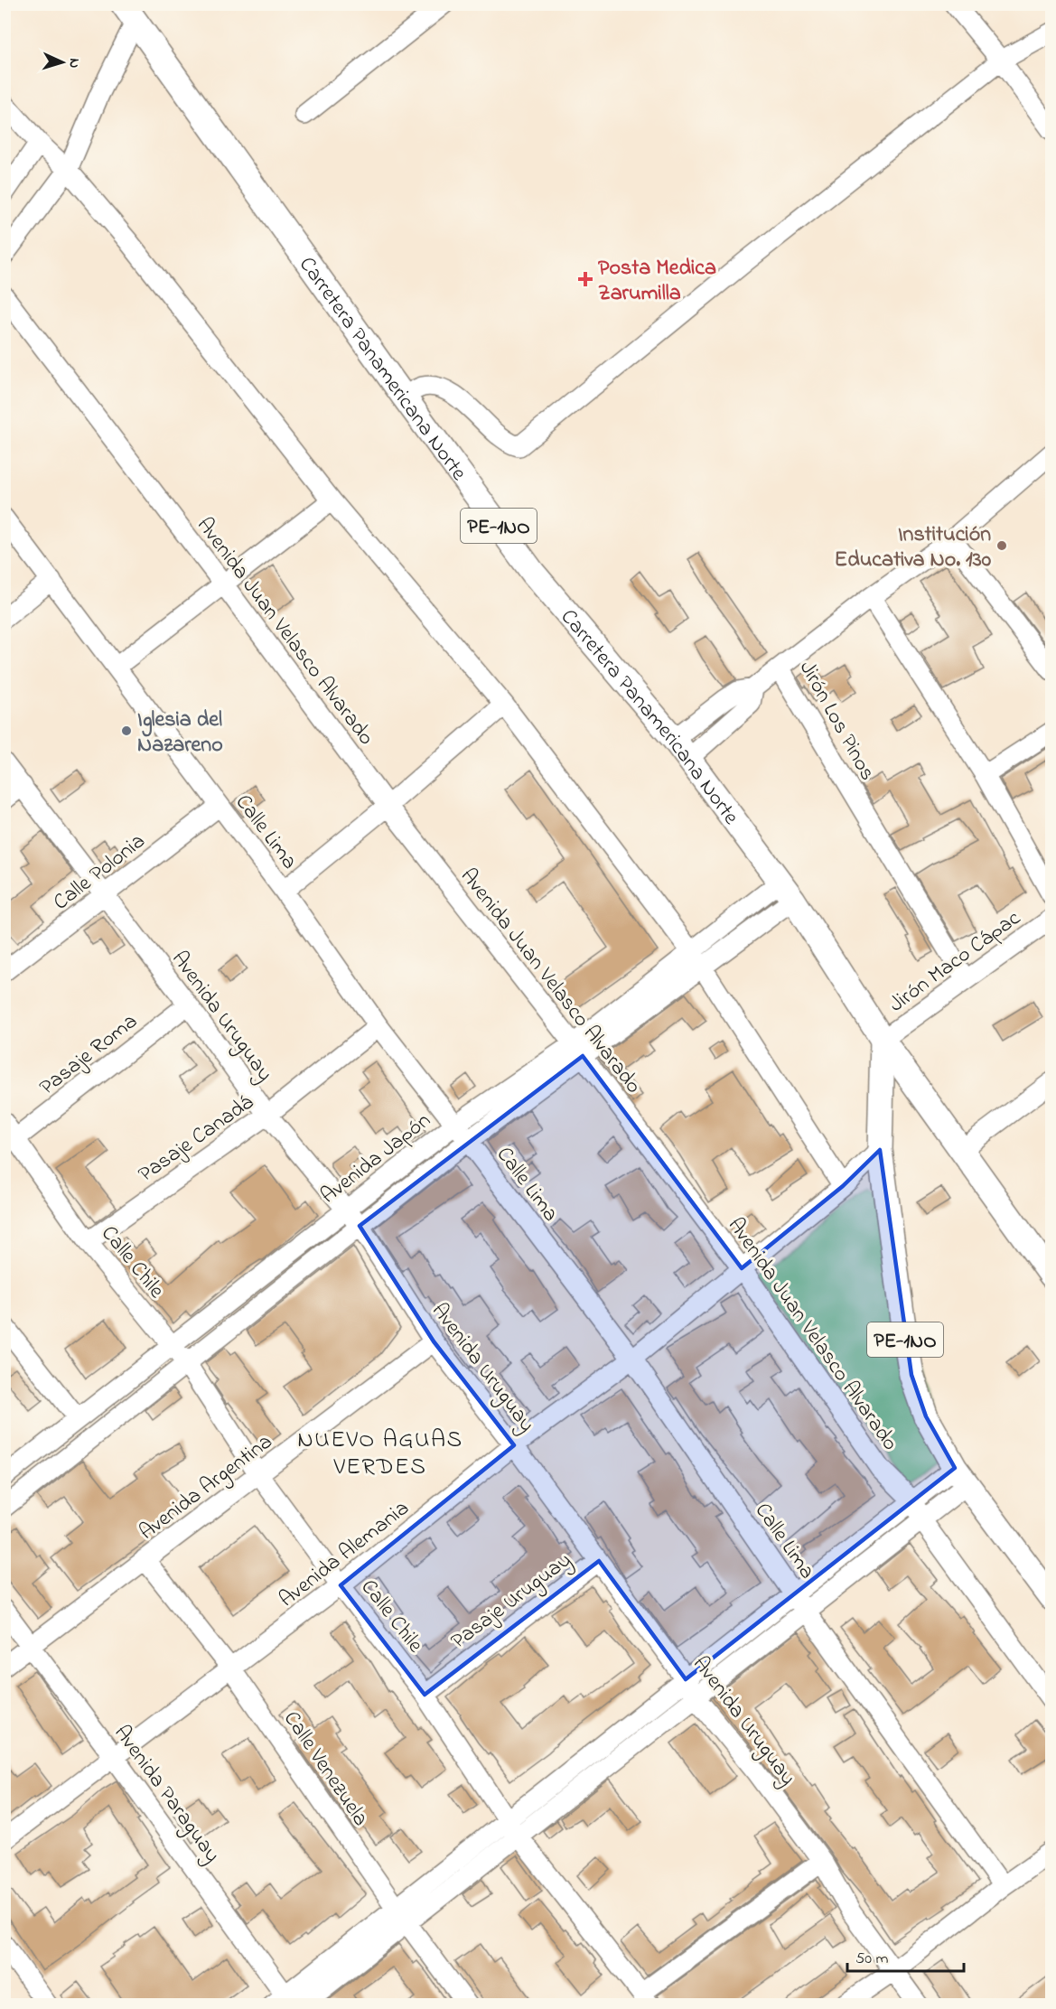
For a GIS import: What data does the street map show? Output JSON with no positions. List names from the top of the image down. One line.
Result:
{"streets":{"main road":["Carretera Panamericana Norte","PE-1NO"],"street":["Avenida Juan Velasco Alvarado","Jirón Los Pinos","Calle Lima","Calle Polonia","Jirón Maco Cápac","Avenida Uruguay","Pasaje Roma","Pasaje Canadá","Avenida Japón","Calle Chile","Avenida Argentina","Avenida Alemania","Pasaje Uruguay","Calle Venezuela","Avenida Paraguay"]},"crossings":[["Carretera Panamericana Norte","PE-1NO"],["Carretera Panamericana Norte","Jirón Maco Cápac"],["PE-1NO","Jirón Maco Cápac"],["PE-1NO","Avenida Alemania"],["Avenida Juan Velasco Alvarado","Avenida Japón"],["Avenida Juan Velasco Alvarado","Avenida Alemania"],["Jirón Los Pinos","Jirón Maco Cápac"],["Calle Lima","Calle Polonia"],["Calle Lima","Pasaje Canadá"],["Calle Lima","Avenida Japón"],["Calle Lima","Avenida Alemania"],["Calle Polonia","Avenida Uruguay"],["Avenida Uruguay","Pasaje Roma"],["Avenida Uruguay","Pasaje Canadá"],["Avenida Uruguay","Avenida Japón"],["Avenida Uruguay","Avenida Argentina"],["Avenida Uruguay","Avenida Alemania"],["Avenida Uruguay","Pasaje Uruguay"],["Pasaje Roma","Calle Chile"],["Pasaje Canadá","Calle Chile"],["Avenida Japón","Calle Chile"],["Calle Chile","Avenida Argentina"],["Calle Chile","Avenida Alemania"],["Calle Chile","Pasaje Uruguay"],["Avenida Argentina","Calle Venezuela"],["Avenida Argentina","Avenida Paraguay"],["Avenida Alemania","Calle Venezuela"],["Avenida Alemania","Avenida Paraguay"]],"districts":["NUEVO AGUAS VERDES"],"places":{"health":["Posta Medica Zarumilla"],"other":["Institución Educativa No. 130","Iglesia del Nazareno"]},"scale_bar":"50 m","north":"right"}
